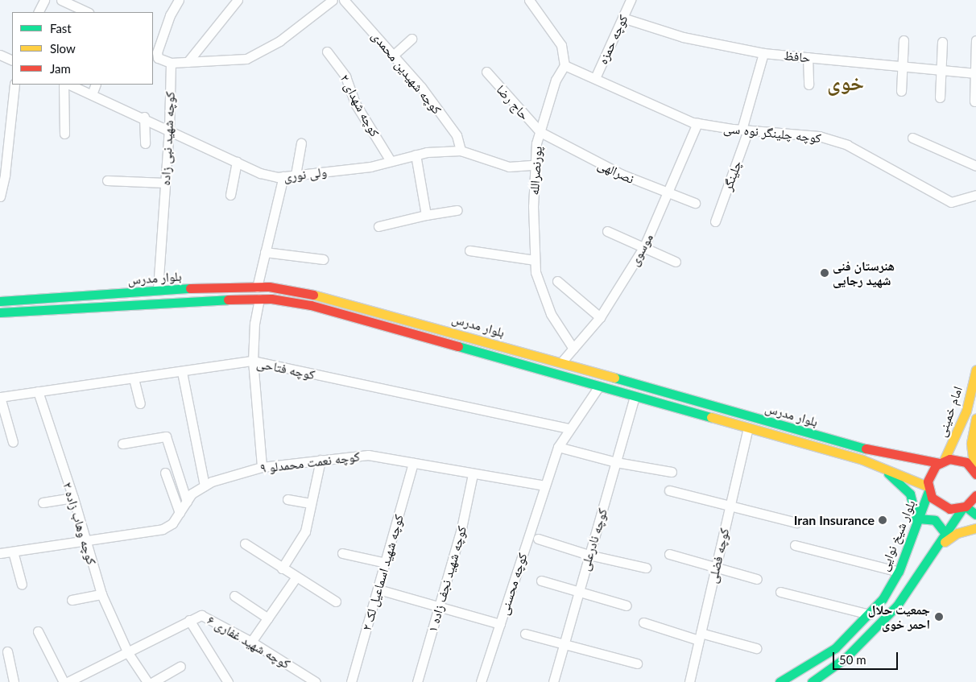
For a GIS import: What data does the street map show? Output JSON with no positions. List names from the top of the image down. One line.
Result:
{"streets":{"main road":["بلوار مدرس","امام خمینی","بلوار شیخ نوایی"],"street":["کوچه حمزه","حافظ","کوچه شهیدین محمدی","حاج رضا","کوچه شهدای ۲","کوچه چلینگر نوه سی","کوچه شهید نبی زاده","پورنصرالله","نصرالهی","ولی نوری","چلینگر","موسوی","کوچه فتاحی","کوچه نعمت محمدلو ۹","کوچه وهاب زاده ۲","کوچه نادرعلی","کوچه فضلی","کوچه شهید اسماعیل لک ۲","کوچه شهید نجف زاده ۱","کوچه محسنی","کوچه شهید غفاری ۶"]},"crossings":[["کوچه حمزه","حافظ"],["کوچه حمزه","کوچه چلینگر نوه سی"],["حافظ","چلینگر"],["کوچه شهیدین محمدی","ولی نوری"],["حاج رضا","پورنصرالله"],["حاج رضا","نصرالهی"],["کوچه شهدای ۲","ولی نوری"],["کوچه چلینگر نوه سی","پورنصرالله"],["کوچه چلینگر نوه سی","چلینگر"],["کوچه چلینگر نوه سی","موسوی"],["کوچه شهید نبی زاده","ولی نوری"],["کوچه شهید نبی زاده","بلوار مدرس"],["پورنصرالله","نصرالهی"],["پورنصرالله","ولی نوری"],["پورنصرالله","موسوی"],["نصرالهی","موسوی"],["موسوی","بلوار مدرس"],["بلوار مدرس","امام خمینی"],["بلوار مدرس","بلوار شیخ نوایی"],["بلوار مدرس","کوچه نادرعلی"],["بلوار مدرس","کوچه فضلی"],["بلوار مدرس","کوچه محسنی"],["کوچه فتاحی","کوچه وهاب زاده ۲"],["کوچه فتاحی","کوچه محسنی"],["امام خمینی","بلوار شیخ نوایی"],["کوچه نعمت محمدلو ۹","کوچه وهاب زاده ۲"],["کوچه نعمت محمدلو ۹","کوچه شهید اسماعیل لک ۲"],["کوچه نعمت محمدلو ۹","کوچه شهید نجف زاده ۱"],["کوچه نعمت محمدلو ۹","کوچه محسنی"]],"districts":["خوی"],"places":["هنرستان فنی شهید رجایی","Iran Insurance","جمعیت حلال احمر خوی"],"legend":["Fast","Slow","Jam"],"scale_bar":"50 m"}
